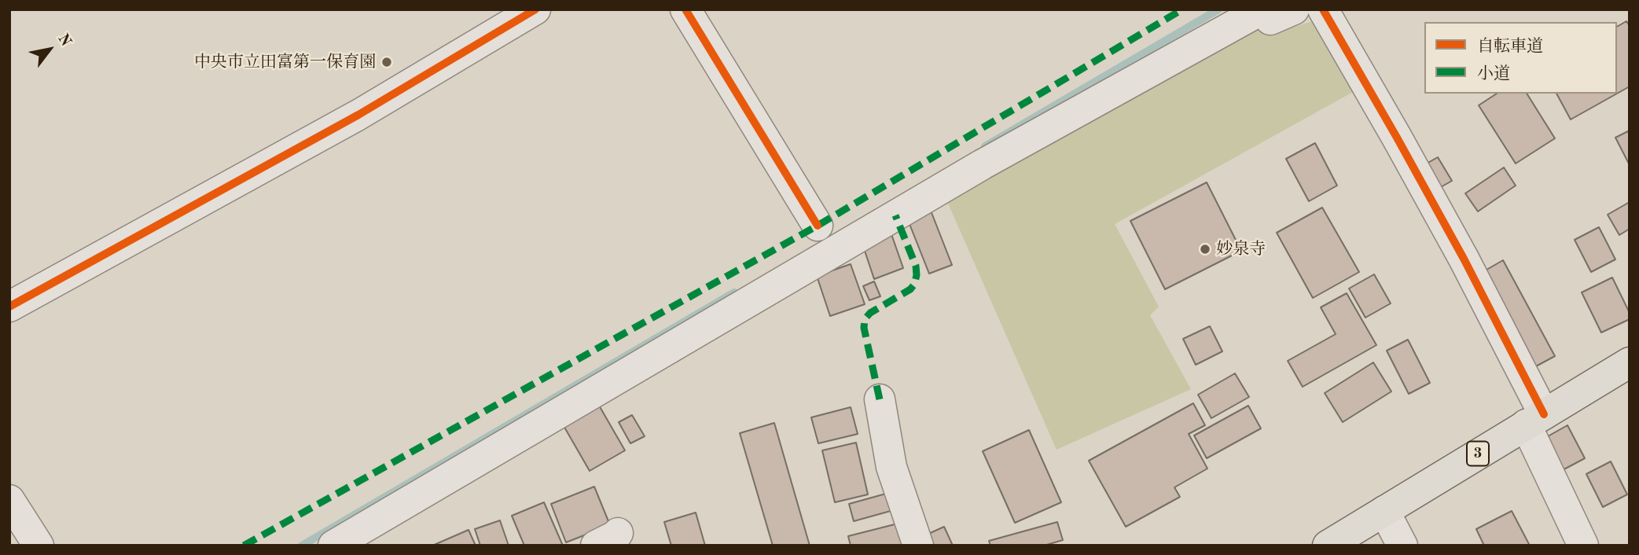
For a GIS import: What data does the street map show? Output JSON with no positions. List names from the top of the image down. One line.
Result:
{"streets":{"main road":["3"]},"places":["中央市立田富第一保育園","妙泉寺"],"legend":["自転車道","小道"],"north":"top right"}
